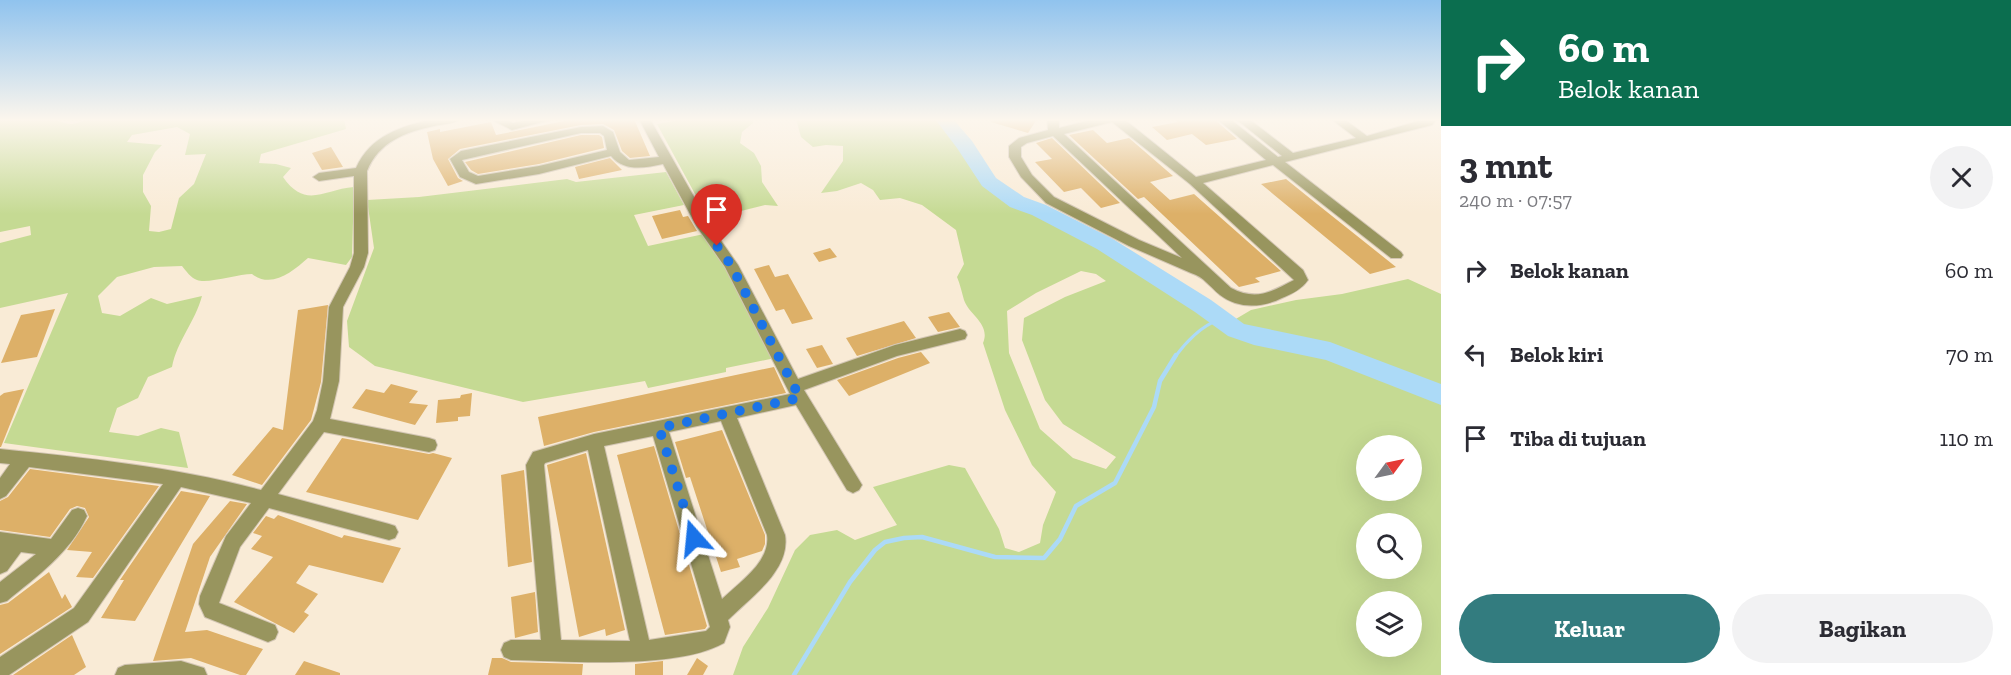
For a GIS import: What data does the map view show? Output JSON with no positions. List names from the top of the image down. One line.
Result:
{"north":"top right","page":{"turn":["60 m","Belok kanan"],"heading":["3 mnt","240 m · 07:57"],"list":[{"name":"Belok kanan","value":"60 m"},{"name":"Belok kiri","value":"70 m"},{"name":"Tiba di tujuan","value":"110 m"}],"buttons":["Keluar","Bagikan"]}}
